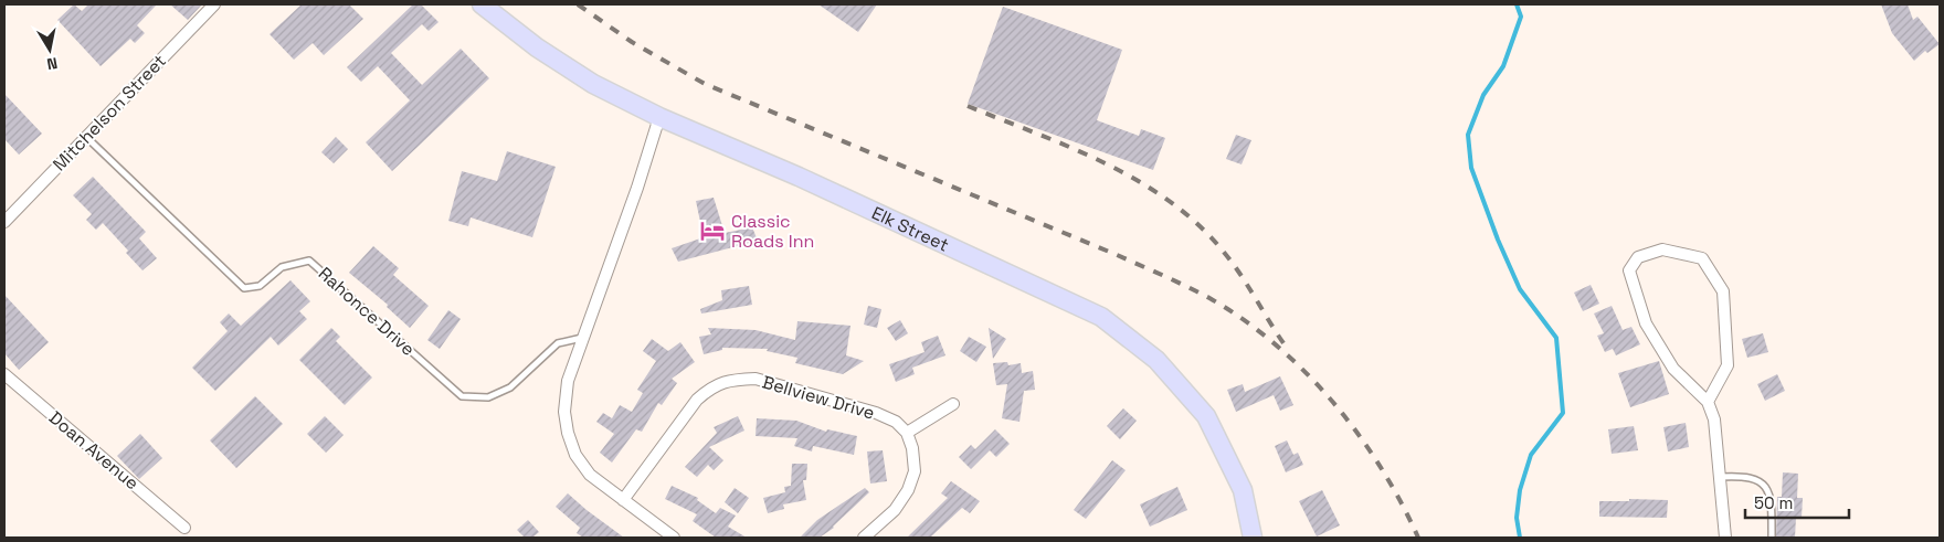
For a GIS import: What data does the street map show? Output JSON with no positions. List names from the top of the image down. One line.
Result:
{"streets":{"main road":["Elk Street"],"street":["Mitchelson Street","Bellview Drive","Doan Avenue"],"lane":["Rahonce Drive"]},"crossings":[["Mitchelson Street","Rahonce Drive"]],"places":{"hotel":["Classic Roads Inn"]},"scale_bar":"50 m","north":"bottom"}
